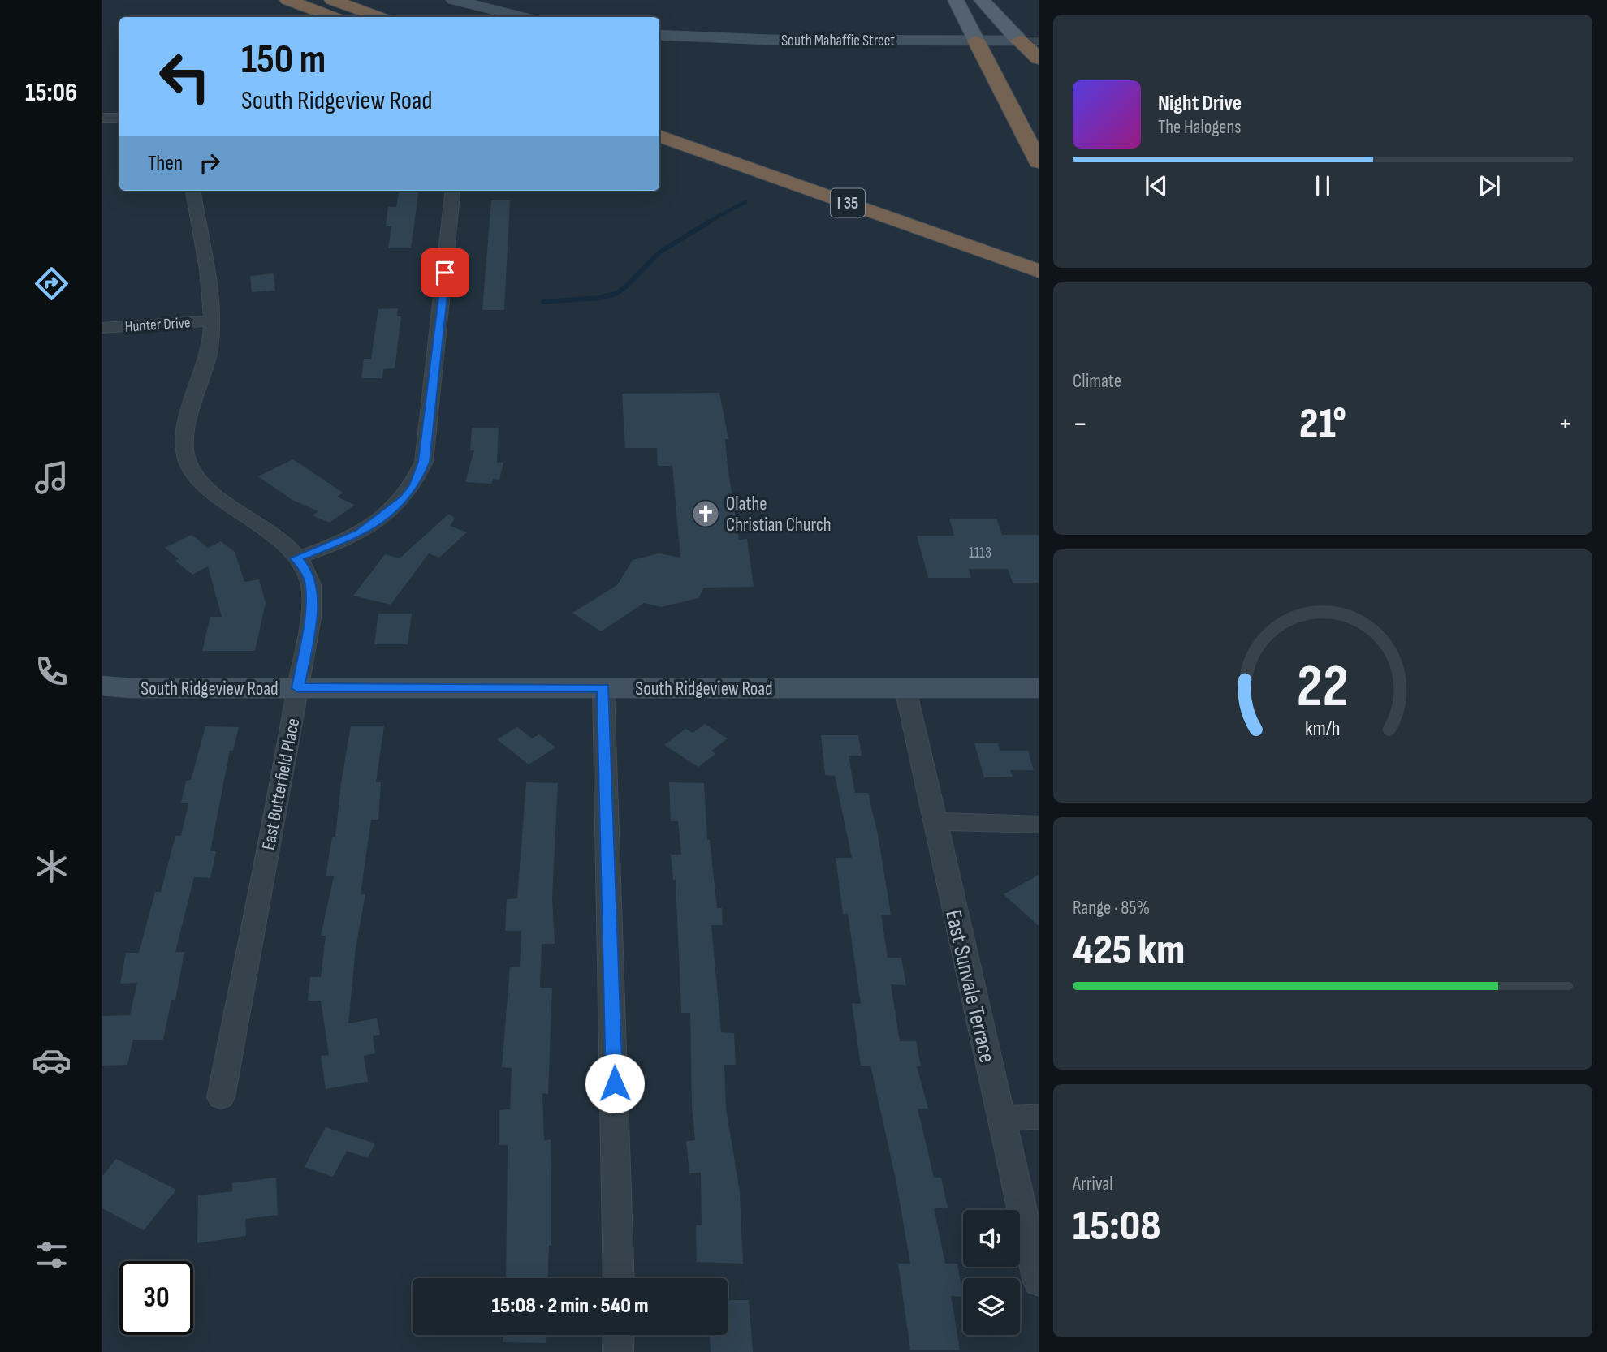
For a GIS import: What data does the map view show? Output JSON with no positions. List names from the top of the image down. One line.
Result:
{"streets":{"highway":["I 35"],"main road":["South Mahaffie Street","South Ridgeview Road"],"street":["Hunter Drive","East Butterfield Place","East Sunvale Terrace"]},"crossings":[["Hunter Drive","East Butterfield Place"],["South Ridgeview Road","East Butterfield Place"],["South Ridgeview Road","East Sunvale Terrace"]],"places":{"church":["Olathe Christian Church"]},"house_numbers":["1113"],"page":{"tabs":"15:06","turn":["150 m","South Ridgeview Road"],"song":["Night Drive","The Halogens"],"then":"Then","tile":["Climate",["Range · 85%","425 km"],["Arrival","15:08"]],"heat":["−","21°","+"],"limit":"30","trip":"15:08 · 2 min · 540 m","gauge":["22","km/h"]}}
